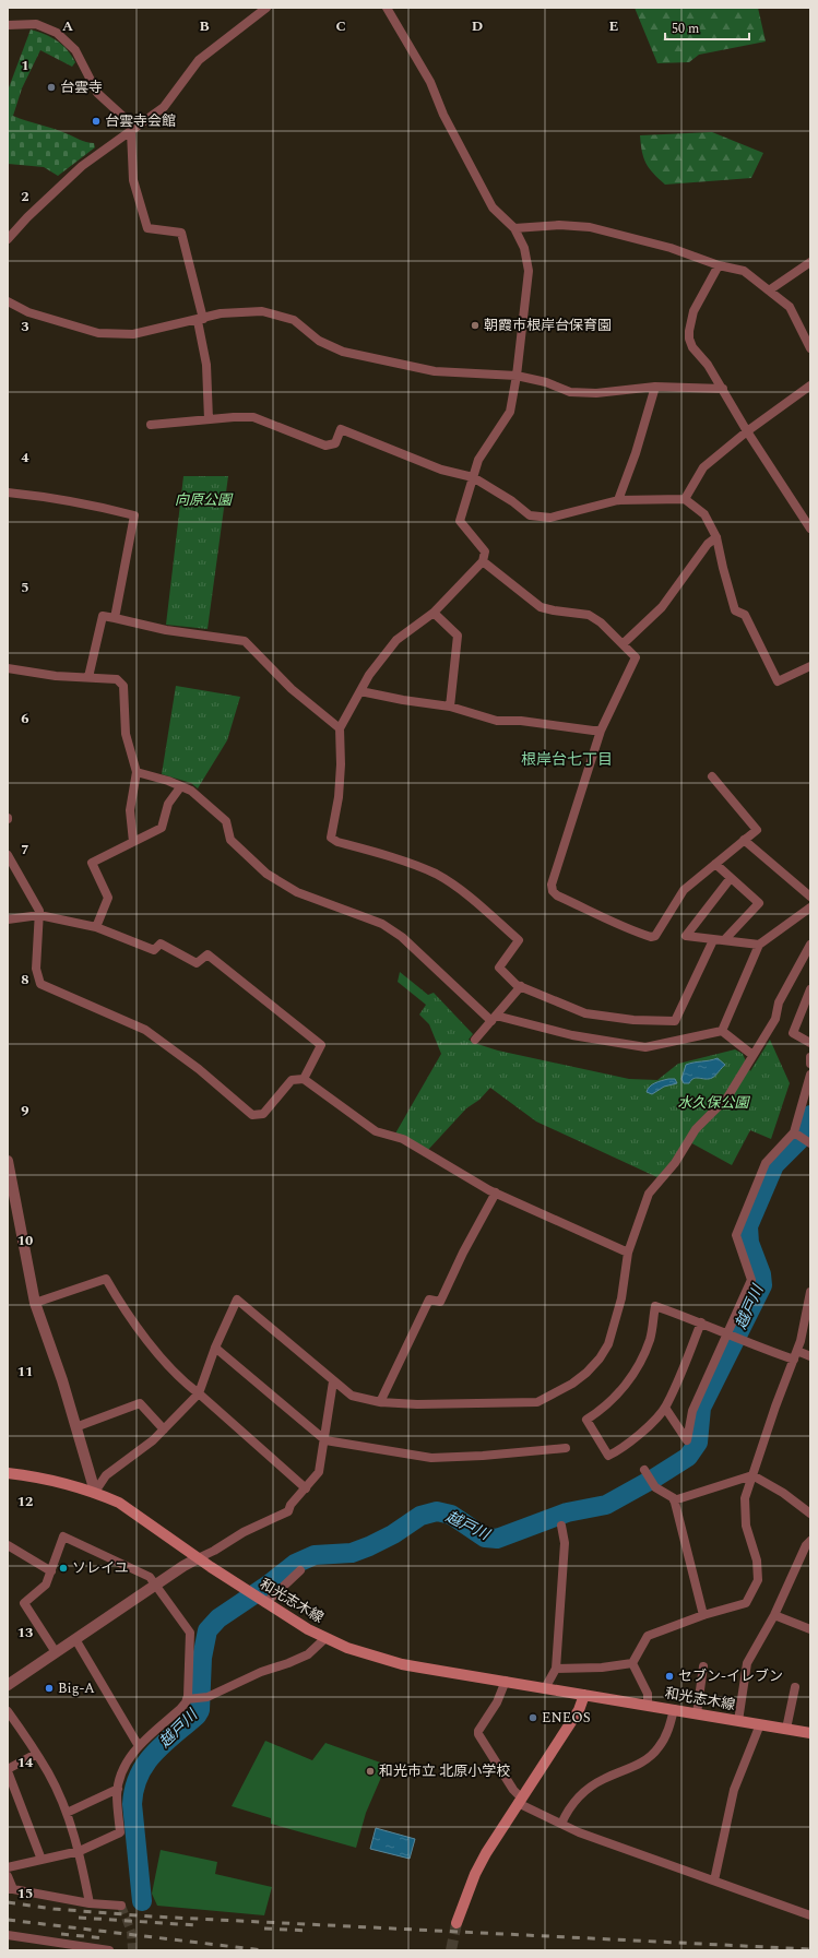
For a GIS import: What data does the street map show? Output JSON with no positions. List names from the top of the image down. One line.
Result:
{"streets":{"main road":["和光志木線"]},"districts":["根岸台七丁目"],"water":["越戸川"],"parks":["向原公園","水久保公園"],"places":["台雲寺","台雲寺会館","朝霞市根岸台保育園","ソレイユ","セブン-イレブン","Big-A","ENEOS","和光市立 北原小学校"],"scale_bar":"50 m","grid":{"columns":["A","B","C","D","E"],"rows":["1","2","3","4","5","6","7","8","9","10","11","12","13","14","15"]}}
